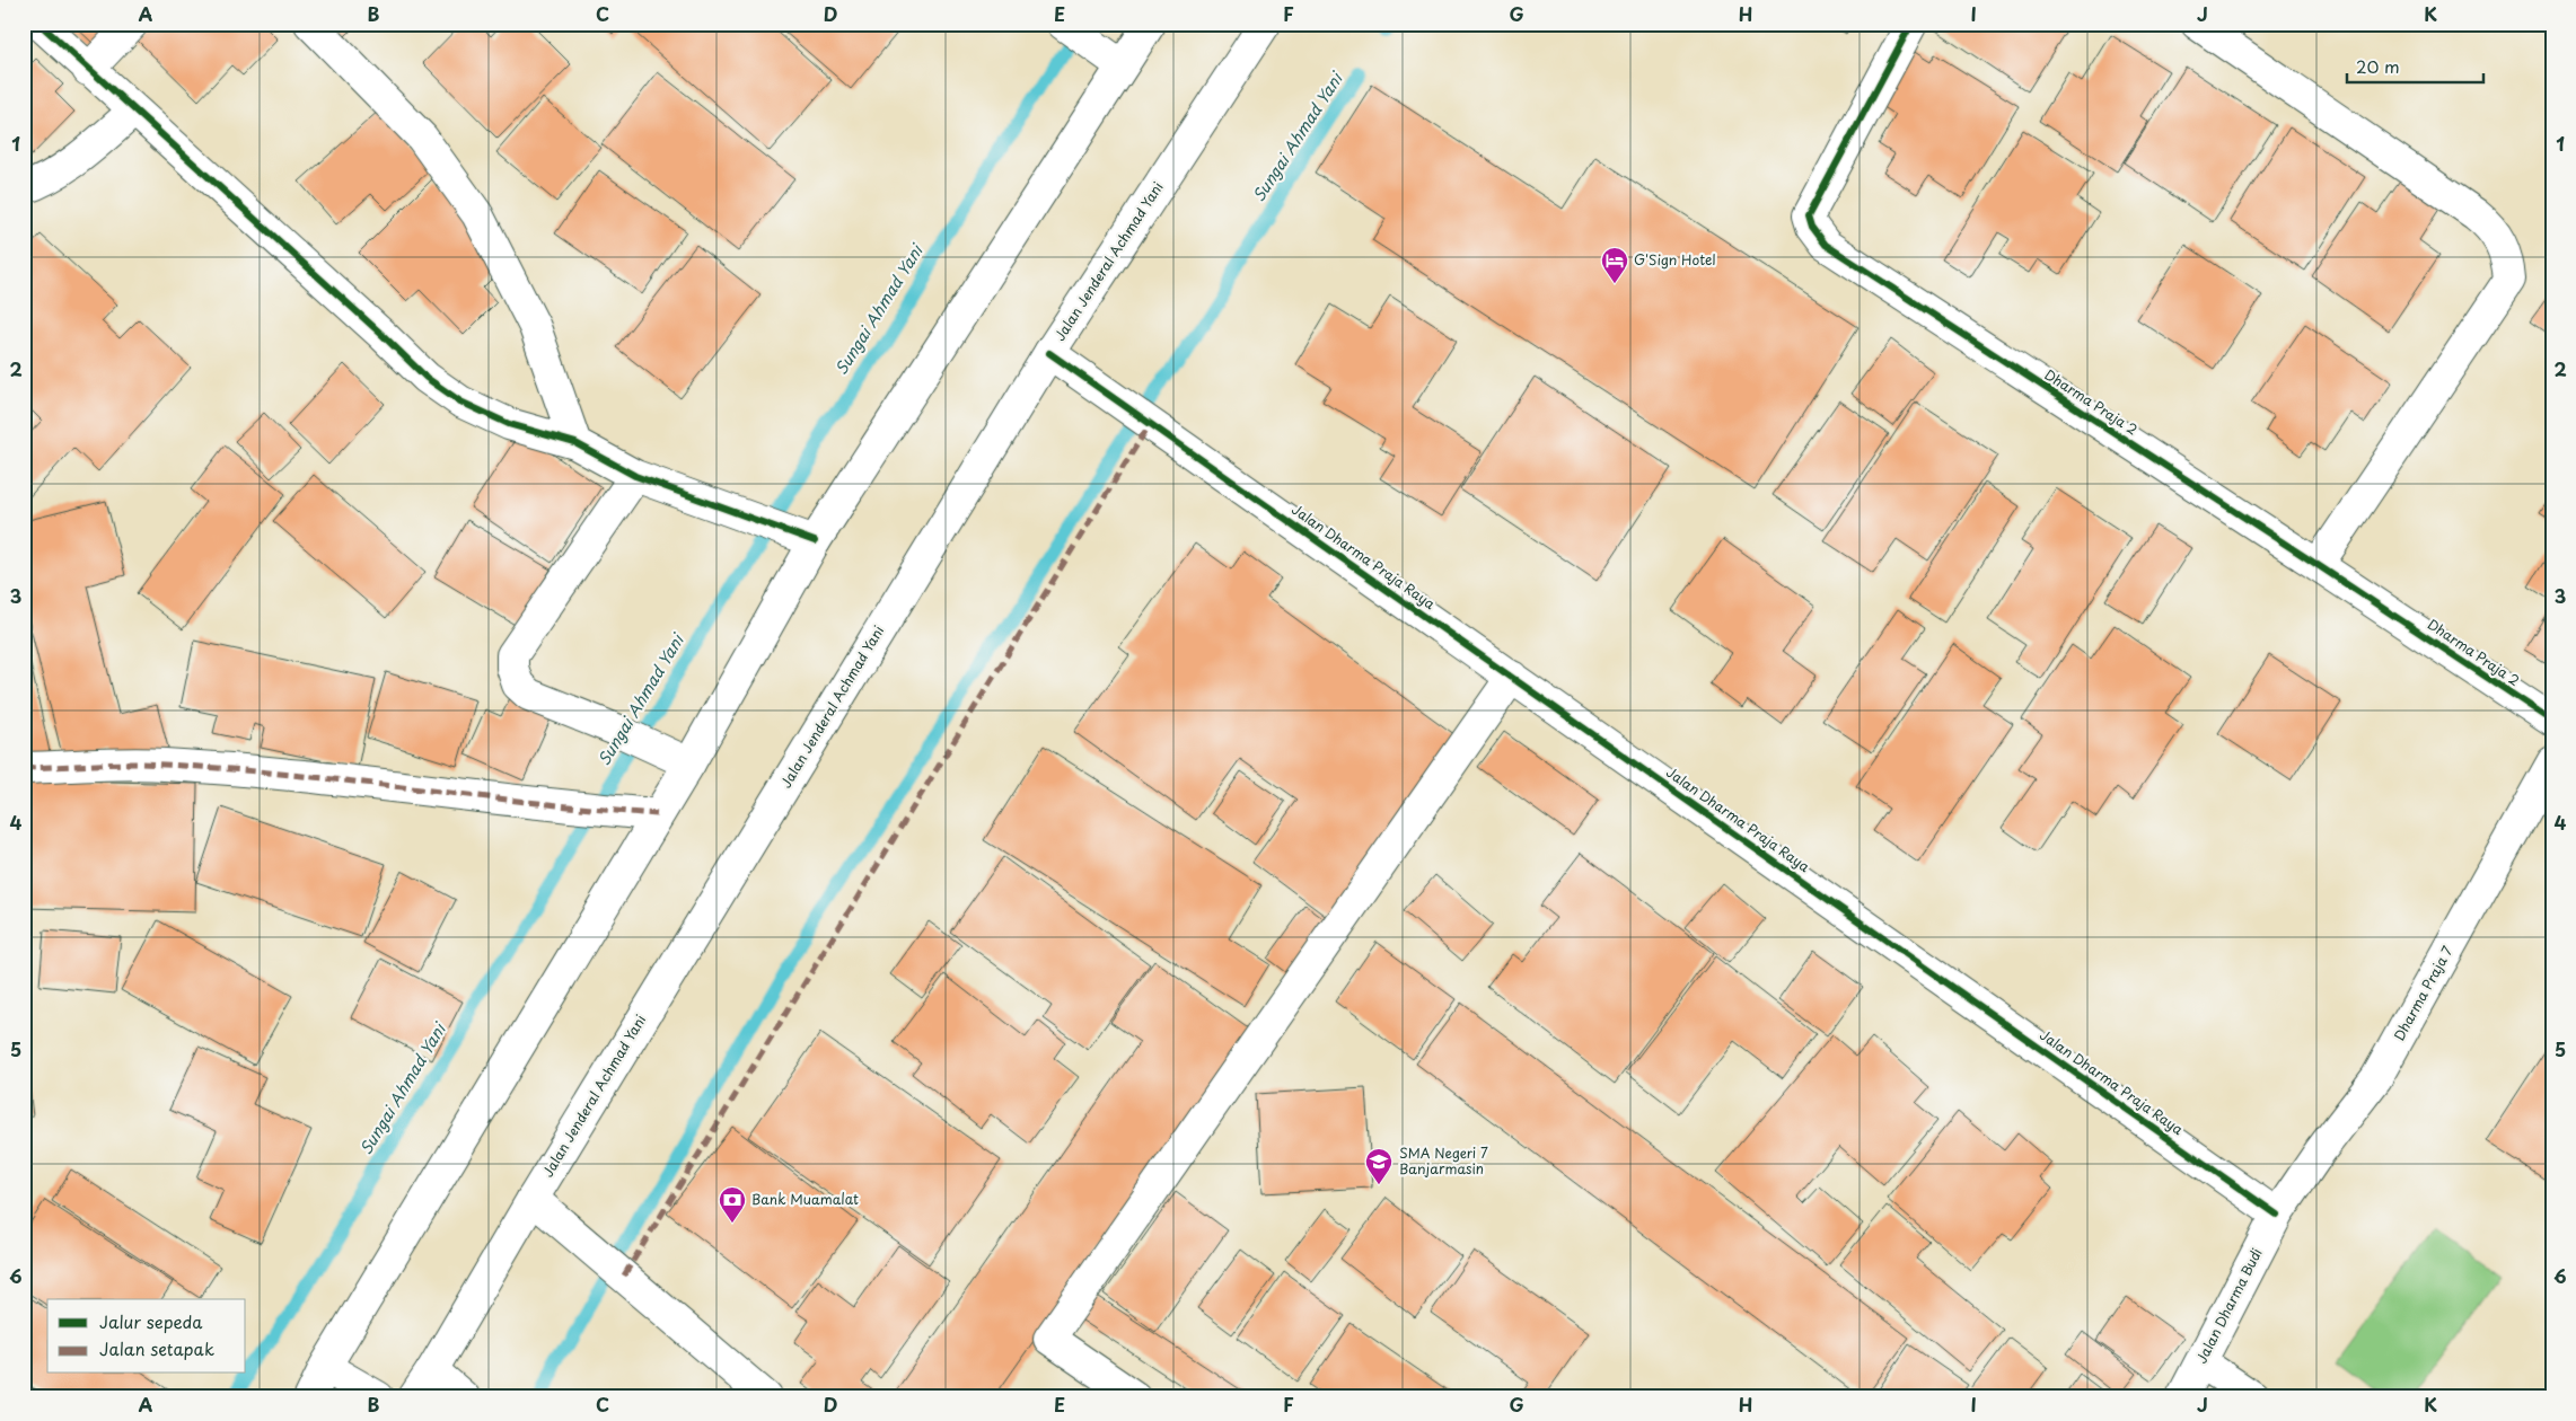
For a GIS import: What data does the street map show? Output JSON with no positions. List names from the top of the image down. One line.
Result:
{"streets":{"main road":["Jalan Jenderal Achmad Yani","Dharma Praja 2","Jalan Dharma Praja Raya","Dharma Praja 7","Jalan Dharma Budi"]},"crossings":[["Jalan Jenderal Achmad Yani","Jalan Dharma Praja Raya"],["Jalan Dharma Praja Raya","Dharma Praja 7"],["Jalan Dharma Praja Raya","Jalan Dharma Budi"],["Dharma Praja 7","Jalan Dharma Budi"]],"water":["Sungai Ahmad Yani"],"places":{"hotel":["G'Sign Hotel"],"school or university":["SMA Negeri 7 Banjarmasin"],"bank":["Bank Muamalat"]},"legend":["Jalur sepeda","Jalan setapak"],"scale_bar":"20 m","grid":{"columns":["A","B","C","D","E","F","G","H","I","J","K"],"rows":["1","2","3","4","5","6"]}}
